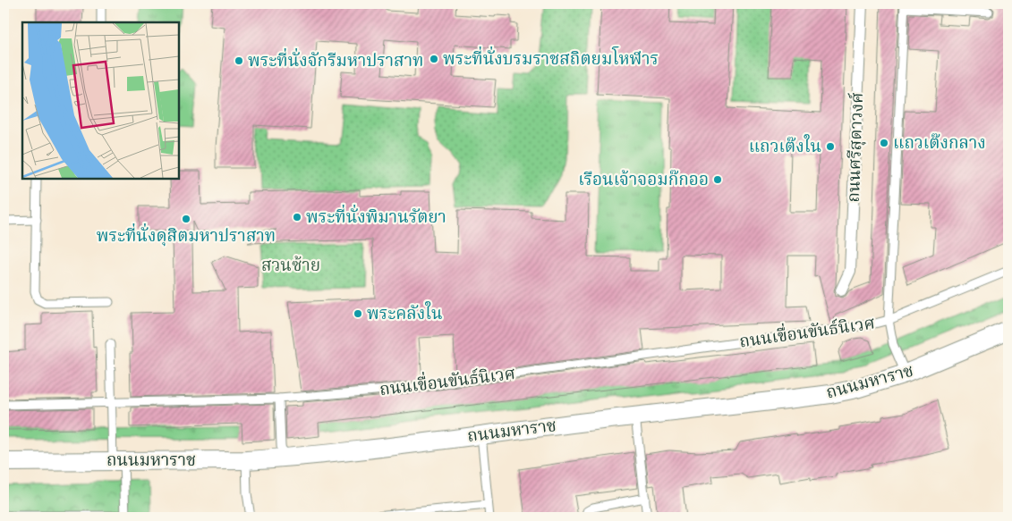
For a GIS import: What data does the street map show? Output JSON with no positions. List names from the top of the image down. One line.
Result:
{"streets":{"street":["ถนนศรีสุดาวงศ์","ถนนมหาราช"],"lane":["ถนนเขื่อนขันธ์นิเวศ"]},"parks":["สวนซ้าย"],"places":["พระที่นั่งบรมราชสถิตยมโหฬาร","พระที่นั่งจักรีมหาปราสาท","แถวเต๊งกลาง","แถวเต๊งใน","เรือนเจ้าจอมก๊กออ","พระที่นั่งพิมานรัตยา","พระที่นั่งดุสิตมหาปราสาท","พระคลังใน"]}
